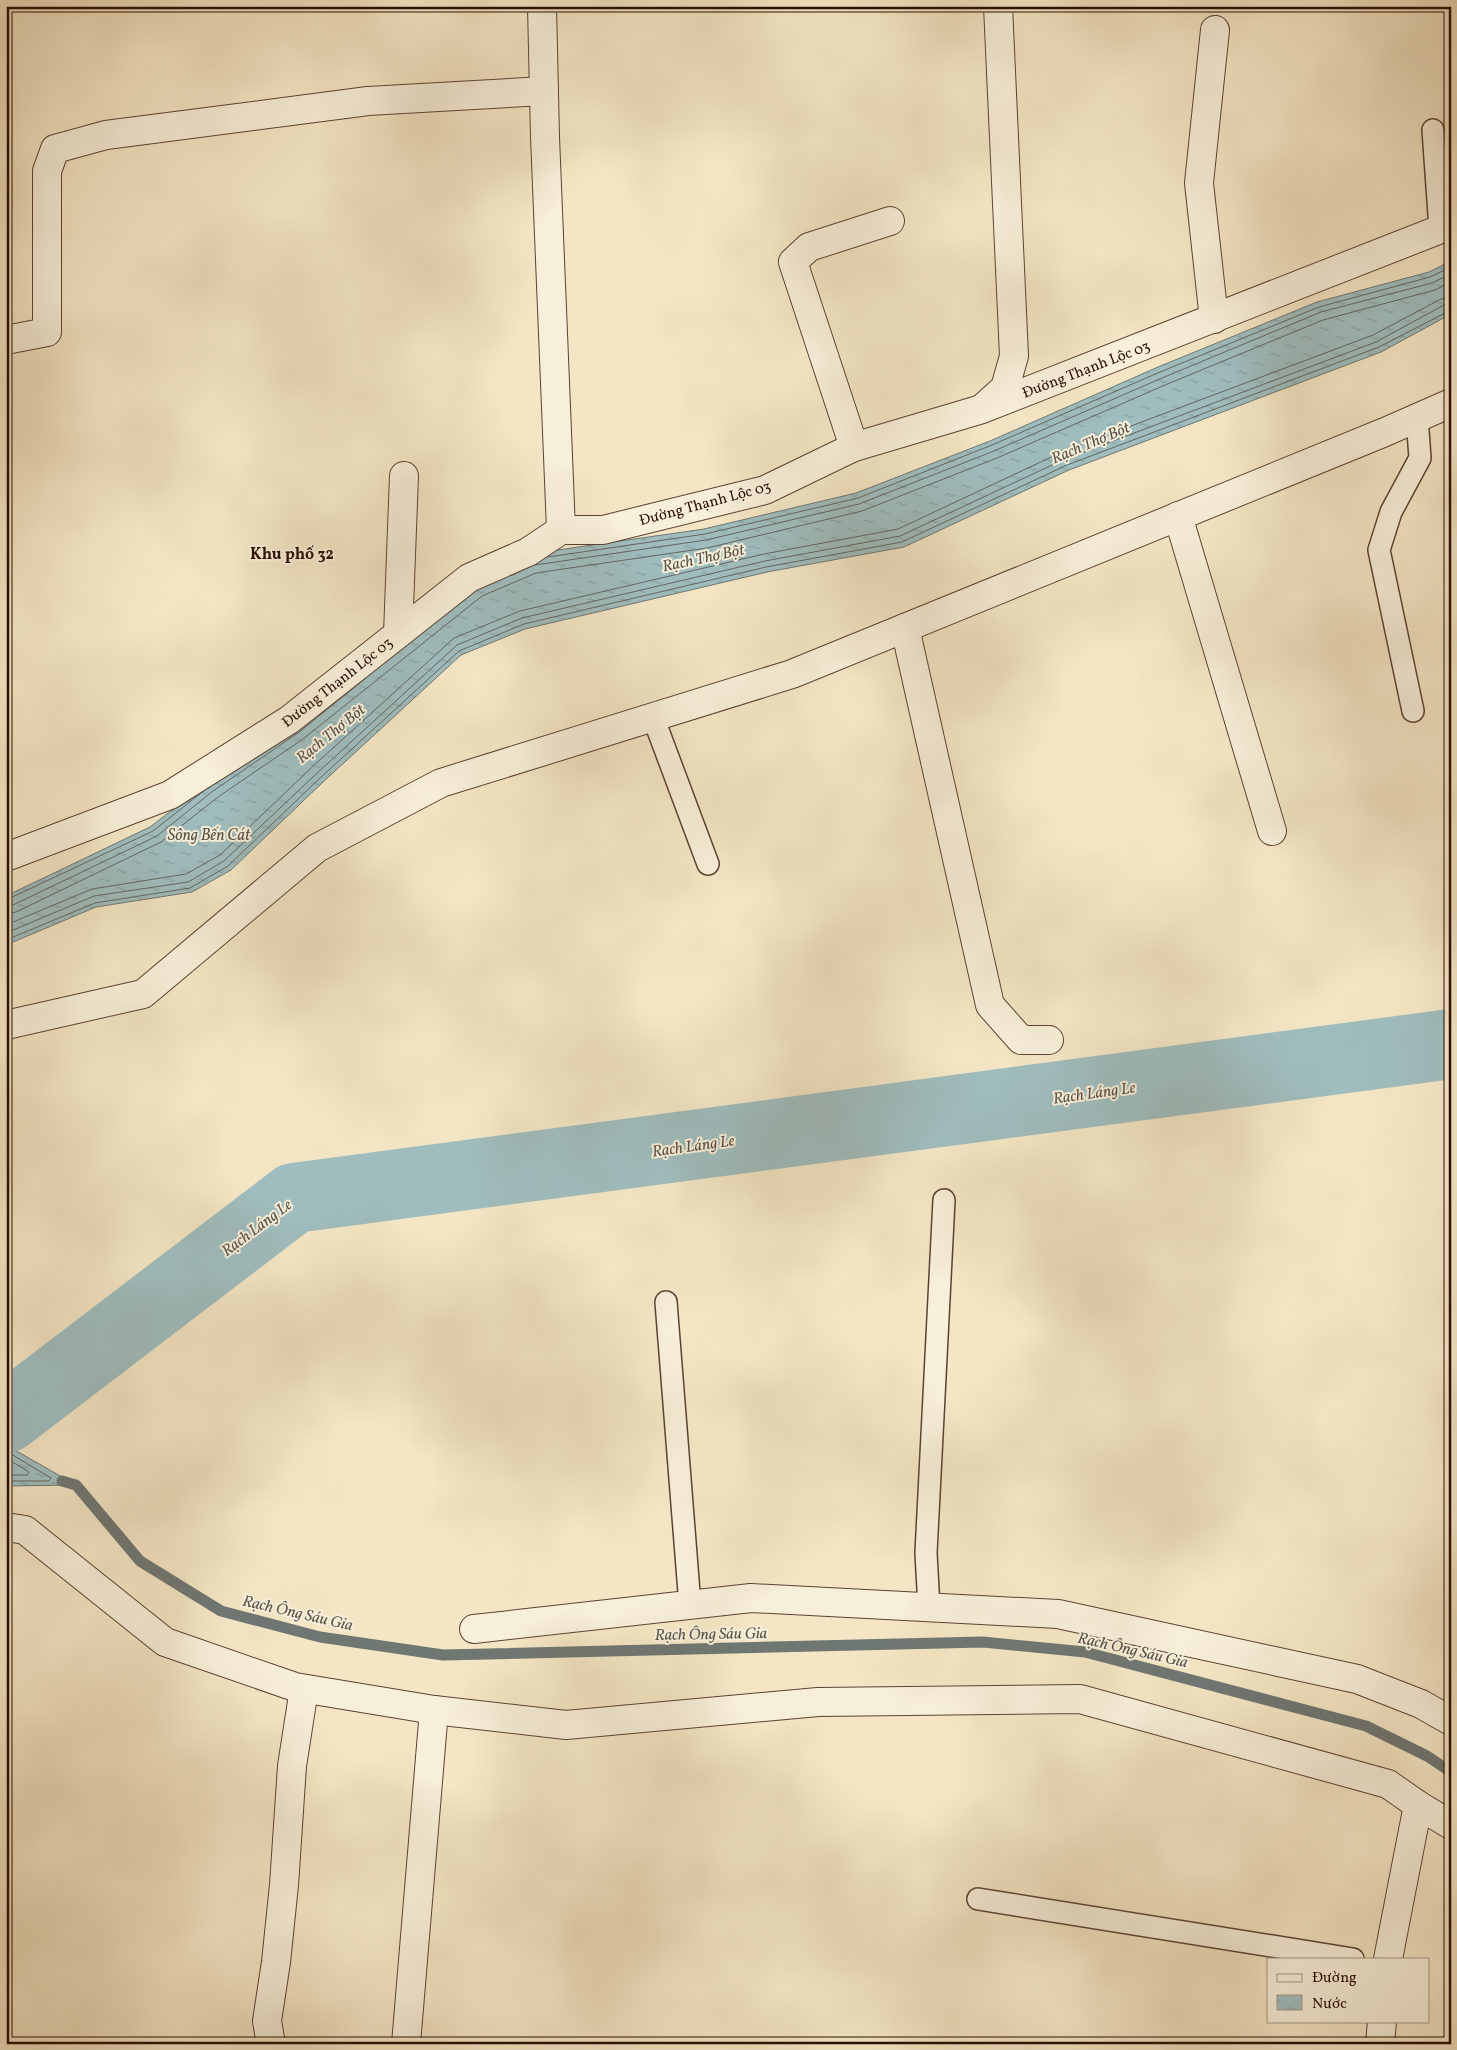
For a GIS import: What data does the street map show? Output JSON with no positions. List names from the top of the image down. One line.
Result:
{"streets":{"street":["Đường Thạnh Lộc 03"]},"districts":["Khu phố 32"],"water":["Rạch Thợ Bột","Sông Bến Cát","Rạch Láng Le","Rạch Ông Sáu Gia"],"legend":["Đường","Nước"]}
